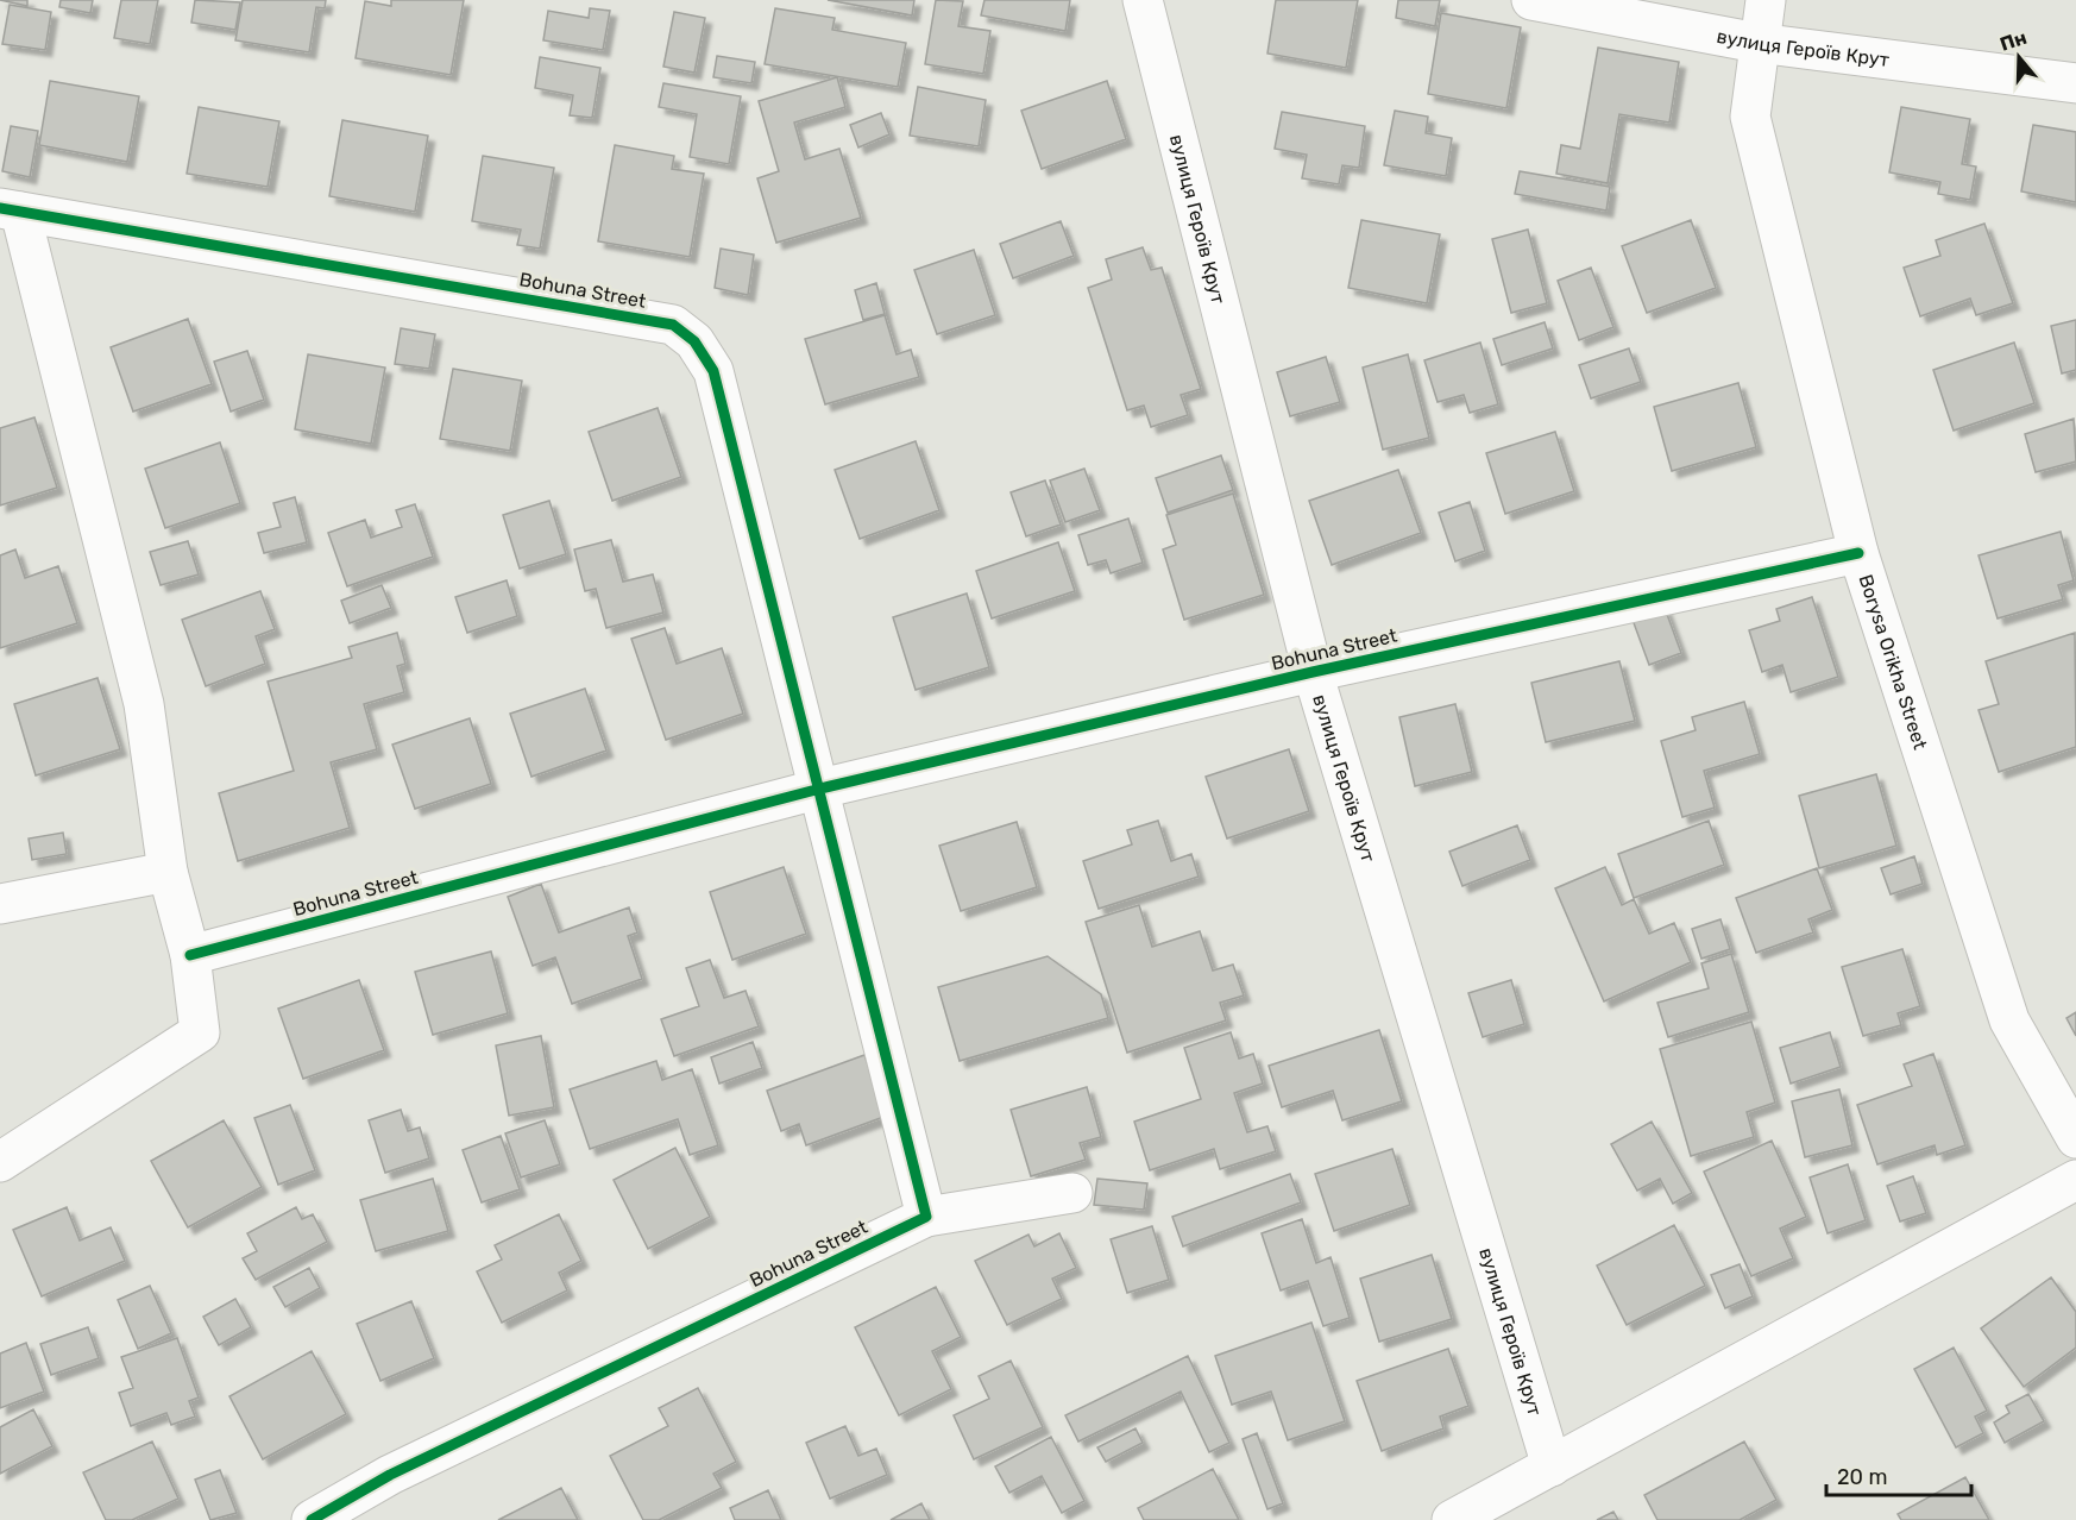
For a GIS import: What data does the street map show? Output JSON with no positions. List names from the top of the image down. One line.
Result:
{"streets":{"street":["вулиця Героїв Крут","Bohuna Street","Borysa Orikha Street"]},"crossings":[["вулиця Героїв Крут","Bohuna Street"],["вулиця Героїв Крут","Borysa Orikha Street"],["Bohuna Street","Borysa Orikha Street"]],"scale_bar":"20 m","north":"top"}
